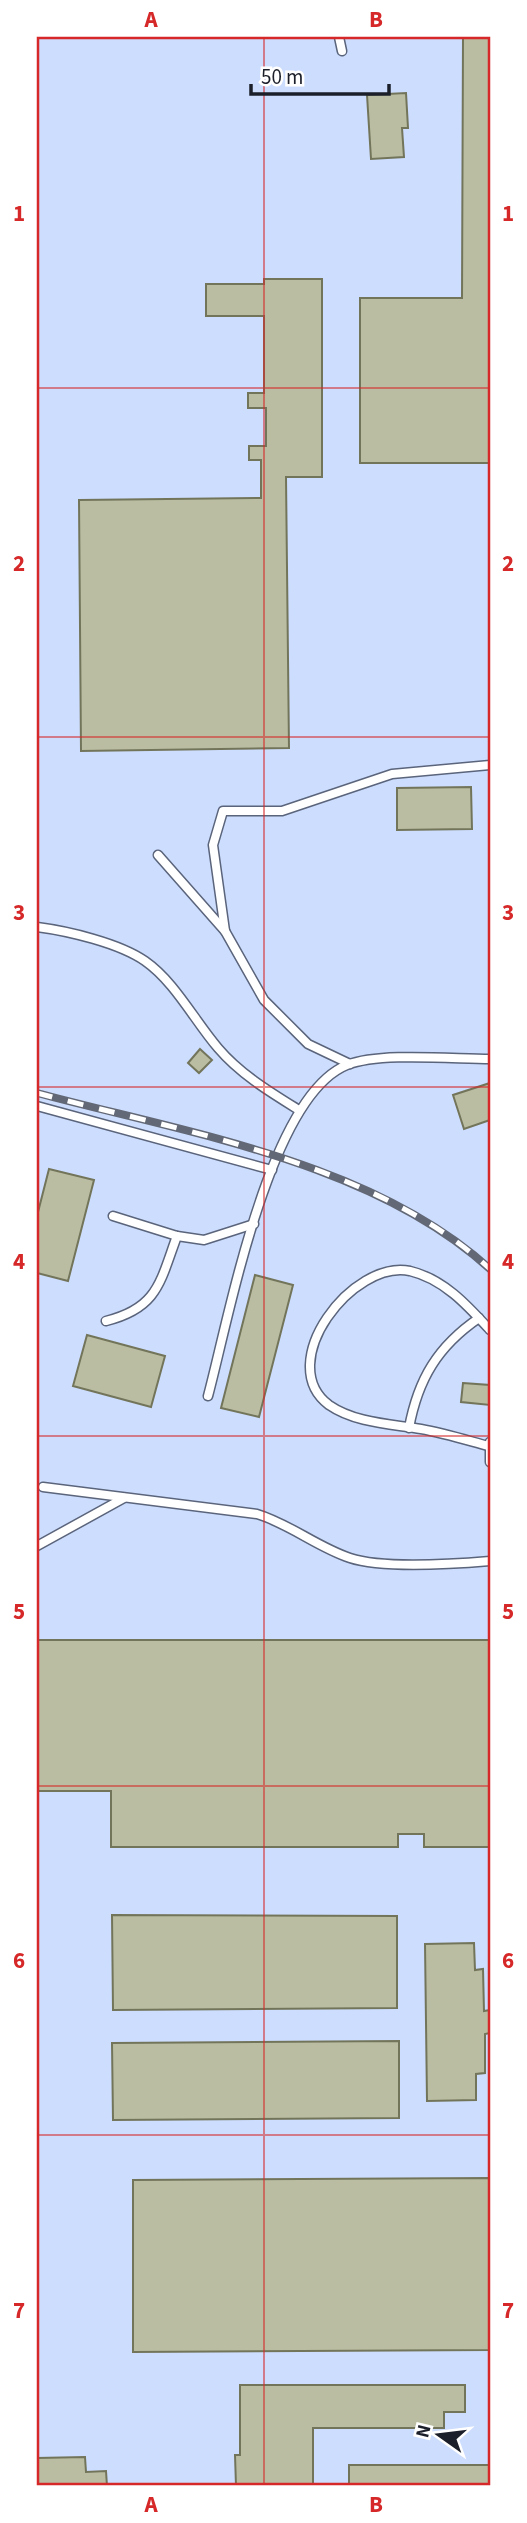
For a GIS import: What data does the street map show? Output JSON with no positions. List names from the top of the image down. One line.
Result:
{"scale_bar":"50 m","north":"left","grid":{"columns":["A","B"],"rows":["1","2","3","4","5","6","7"]}}
